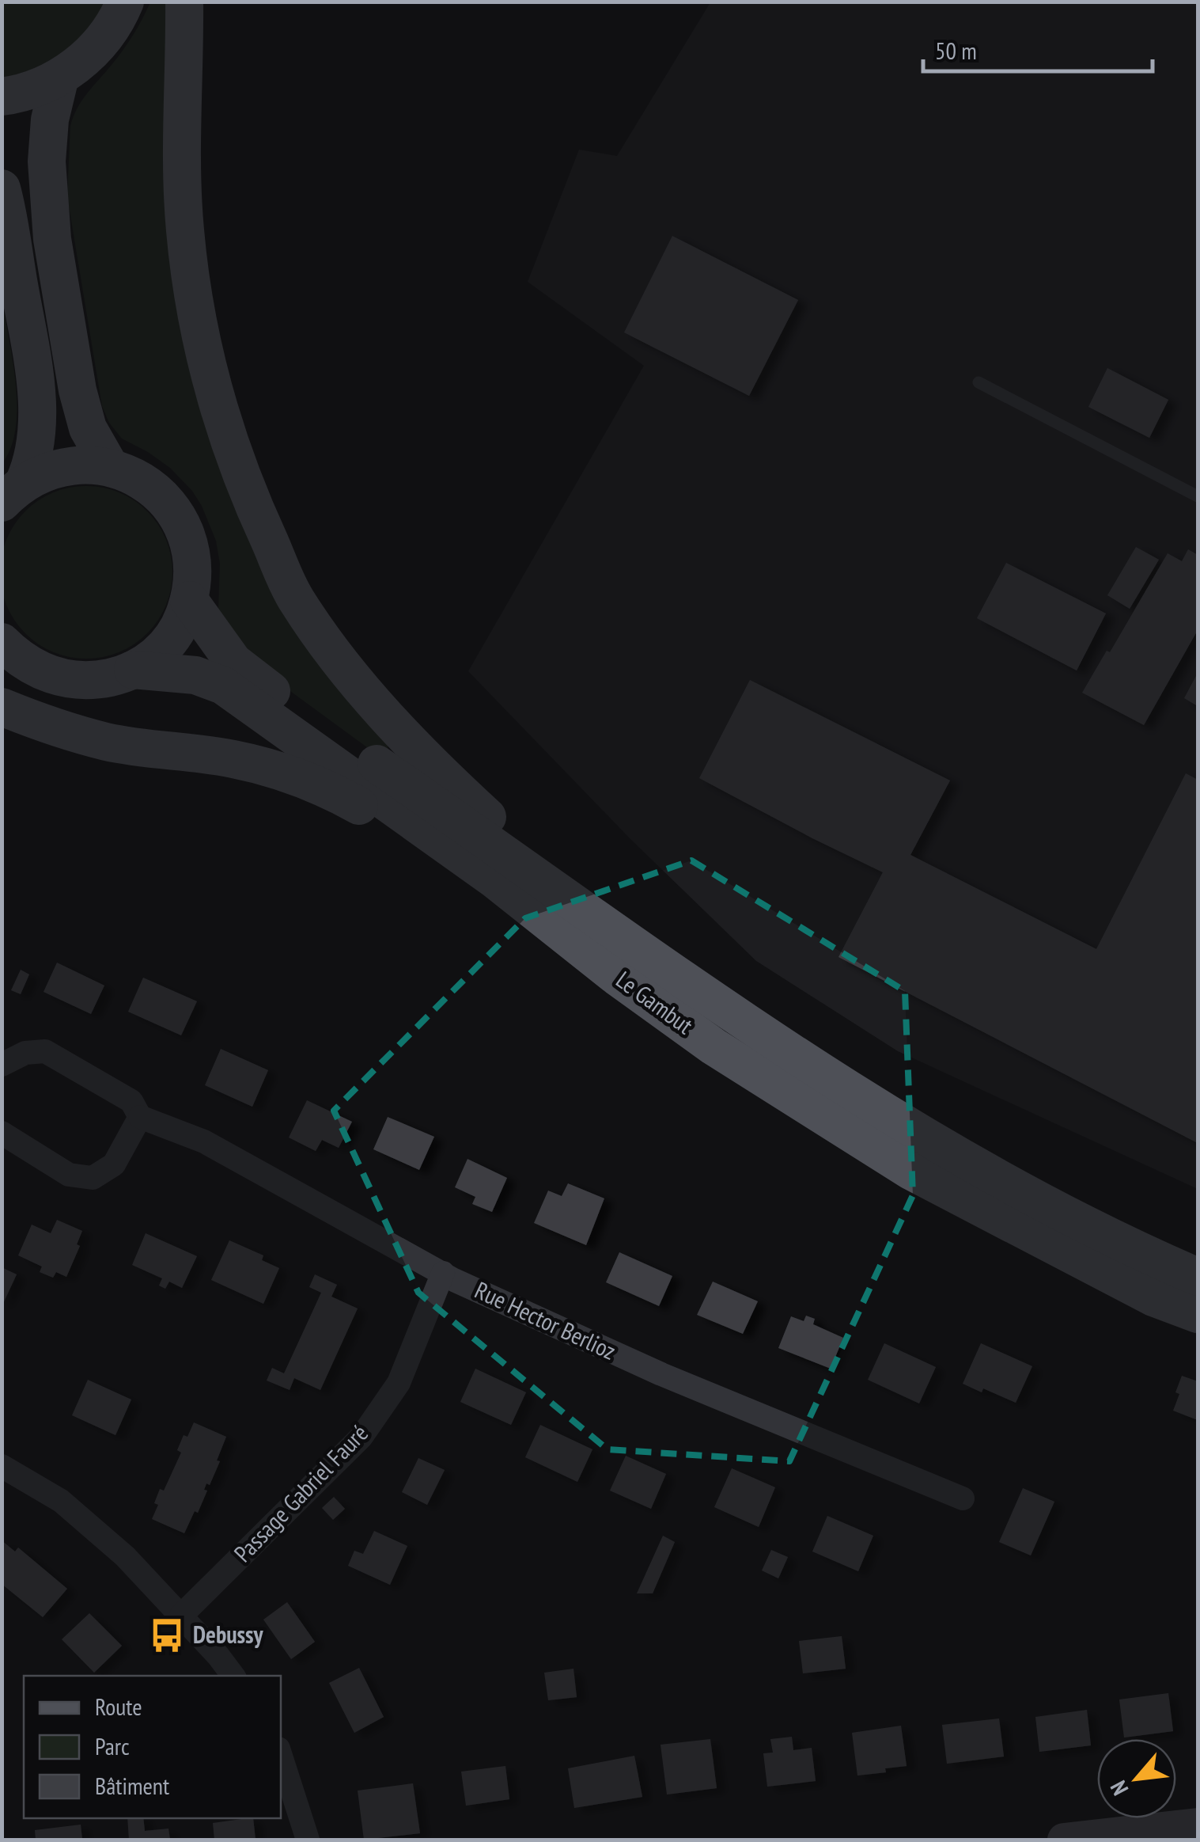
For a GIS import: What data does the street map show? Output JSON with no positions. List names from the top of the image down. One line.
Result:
{"streets":{"main road":["Le Gambut"],"street":["Rue Hector Berlioz","Passage Gabriel Fauré"]},"crossings":[["Rue Hector Berlioz","Passage Gabriel Fauré"]],"places":{"bus stop":["Debussy"]},"legend":["Route","Parc","Bâtiment"],"scale_bar":"50 m","north":"bottom left"}
